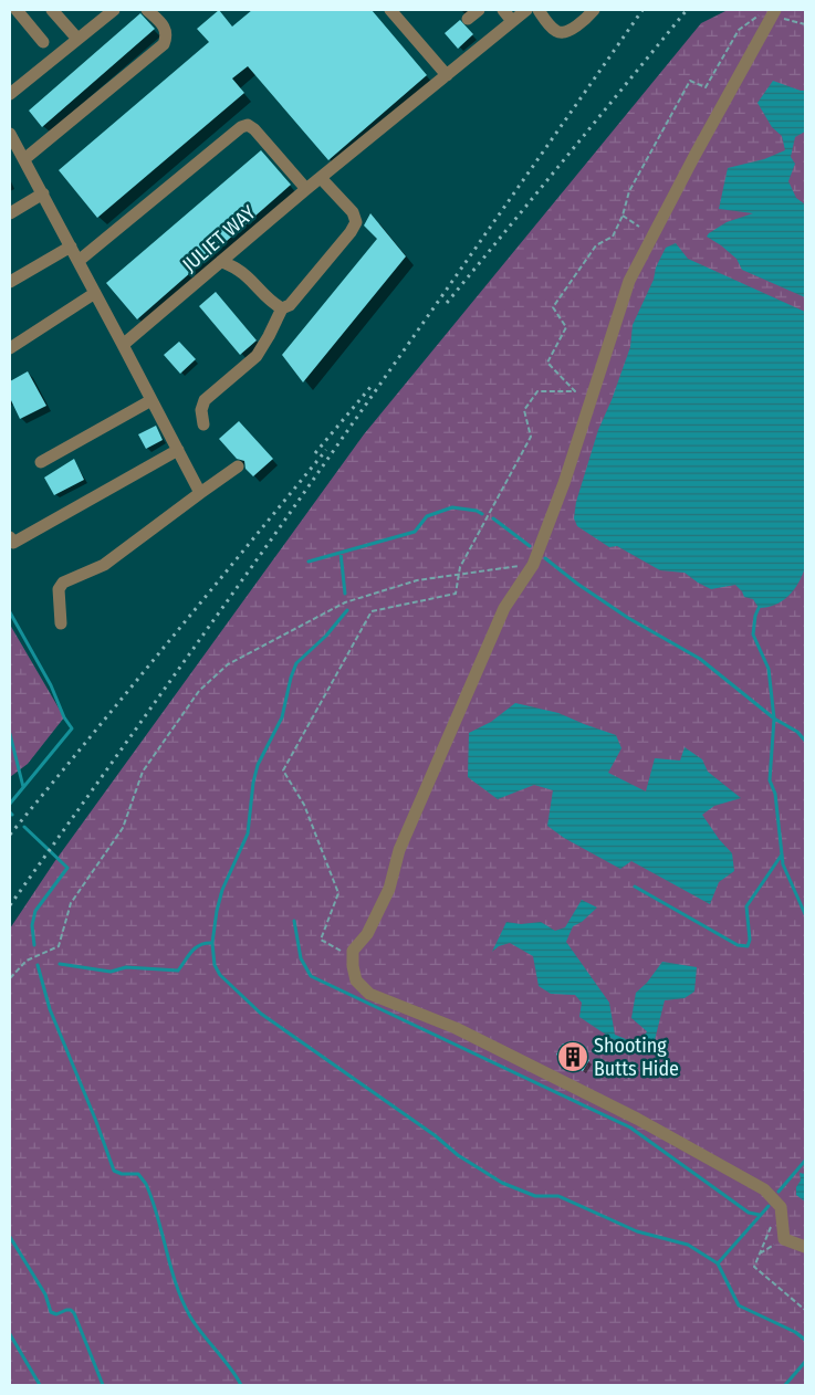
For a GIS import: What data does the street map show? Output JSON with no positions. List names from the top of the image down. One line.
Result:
{"streets":{"street":["JULIET WAY"]},"places":{"building":["Shooting Butts Hide"]}}
